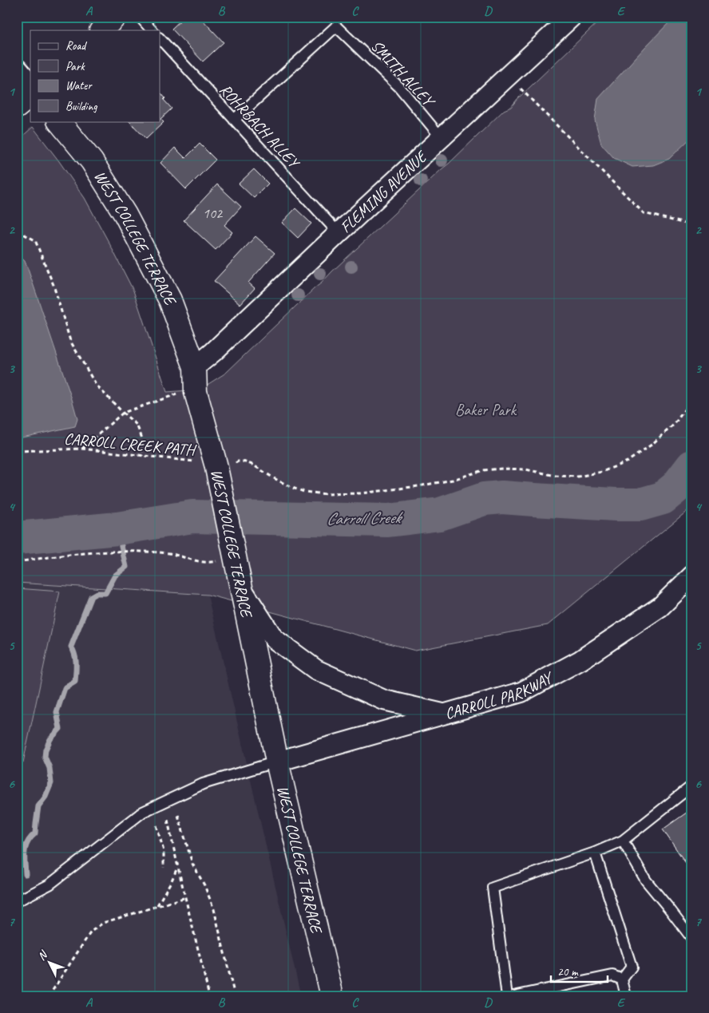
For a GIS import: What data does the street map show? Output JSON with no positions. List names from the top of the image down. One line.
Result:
{"streets":{"street":["FLEMING AVENUE","WEST COLLEGE TERRACE","CARROLL PARKWAY"],"lane":["SMITH ALLEY","ROHRBACH ALLEY"],"path":["CARROLL CREEK PATH"]},"crossings":[["SMITH ALLEY","ROHRBACH ALLEY"],["SMITH ALLEY","FLEMING AVENUE"],["ROHRBACH ALLEY","FLEMING AVENUE"],["FLEMING AVENUE","WEST COLLEGE TERRACE"],["WEST COLLEGE TERRACE","CARROLL CREEK PATH"],["WEST COLLEGE TERRACE","CARROLL PARKWAY"]],"water":["Carroll Creek"],"parks":["Baker Park"],"house_numbers":["102"],"legend":["Road","Park","Water","Building"],"scale_bar":"20 m","north":"top left","grid":{"columns":["A","B","C","D","E"],"rows":["1","2","3","4","5","6","7"]}}
